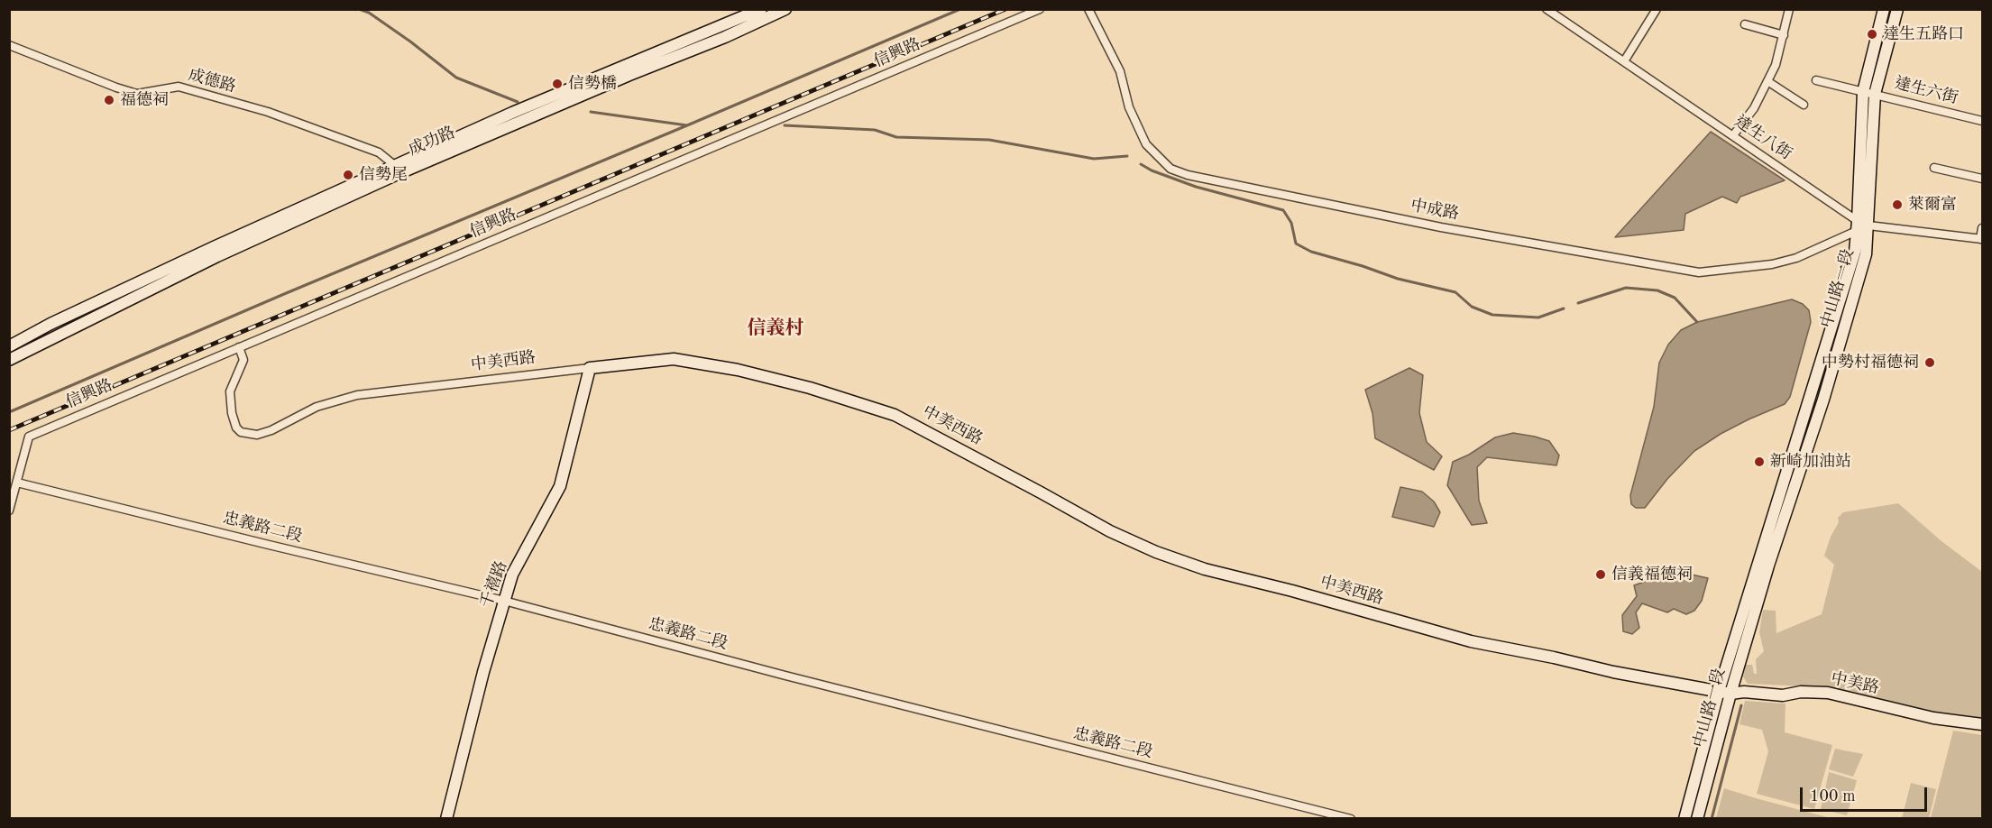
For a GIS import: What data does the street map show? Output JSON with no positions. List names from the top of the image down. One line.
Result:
{"streets":{"street":["信興路","成德路","達生六街","達生八街","成功路","中成路","中山路一段","中美西路","忠義路二段","千禧路","中美路"]},"crossings":[["信興路","中美西路"],["信興路","忠義路二段"],["成德路","成功路"],["達生六街","中山路一段"],["達生八街","中成路"],["達生八街","中山路一段"],["中成路","中山路一段"],["中山路一段","中美西路"],["中山路一段","中美路"],["中美西路","千禧路"],["中美西路","中美路"],["忠義路二段","千禧路"]],"districts":["信義村"],"places":["達生五路口","信勢橋","福德祠","信勢尾","萊爾富","中勢村福德祠","新崎加油站","信義福德祠"],"scale_bar":"100 m"}
